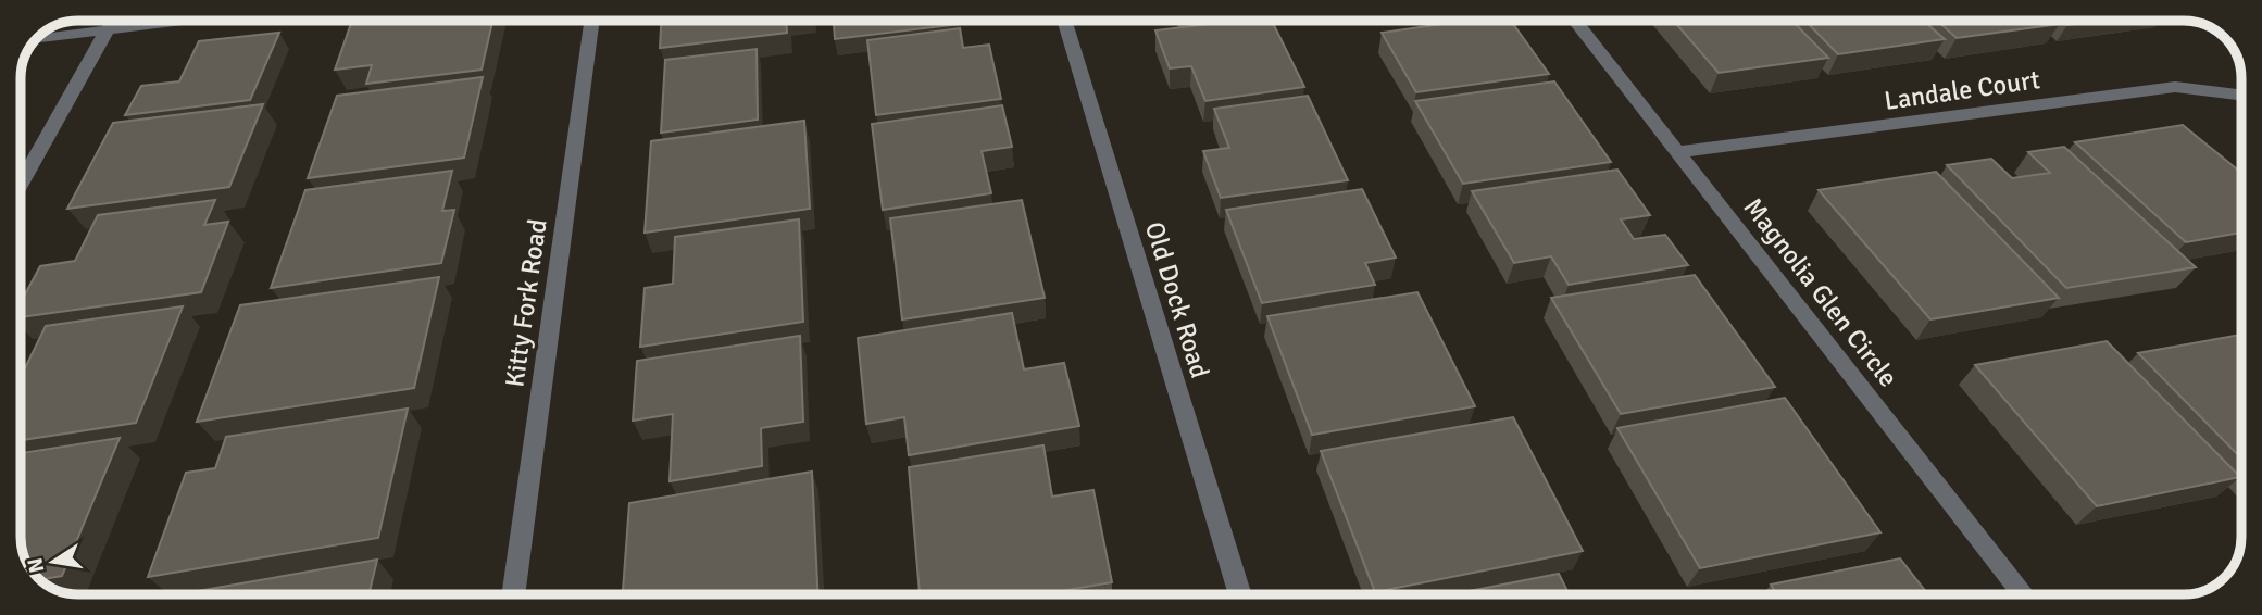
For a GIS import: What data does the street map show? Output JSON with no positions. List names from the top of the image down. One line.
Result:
{"streets":{"street":["Landale Court","Magnolia Glen Circle","Old Dock Road","Kitty Fork Road"]},"crossings":[["Landale Court","Magnolia Glen Circle"]],"north":"left"}
